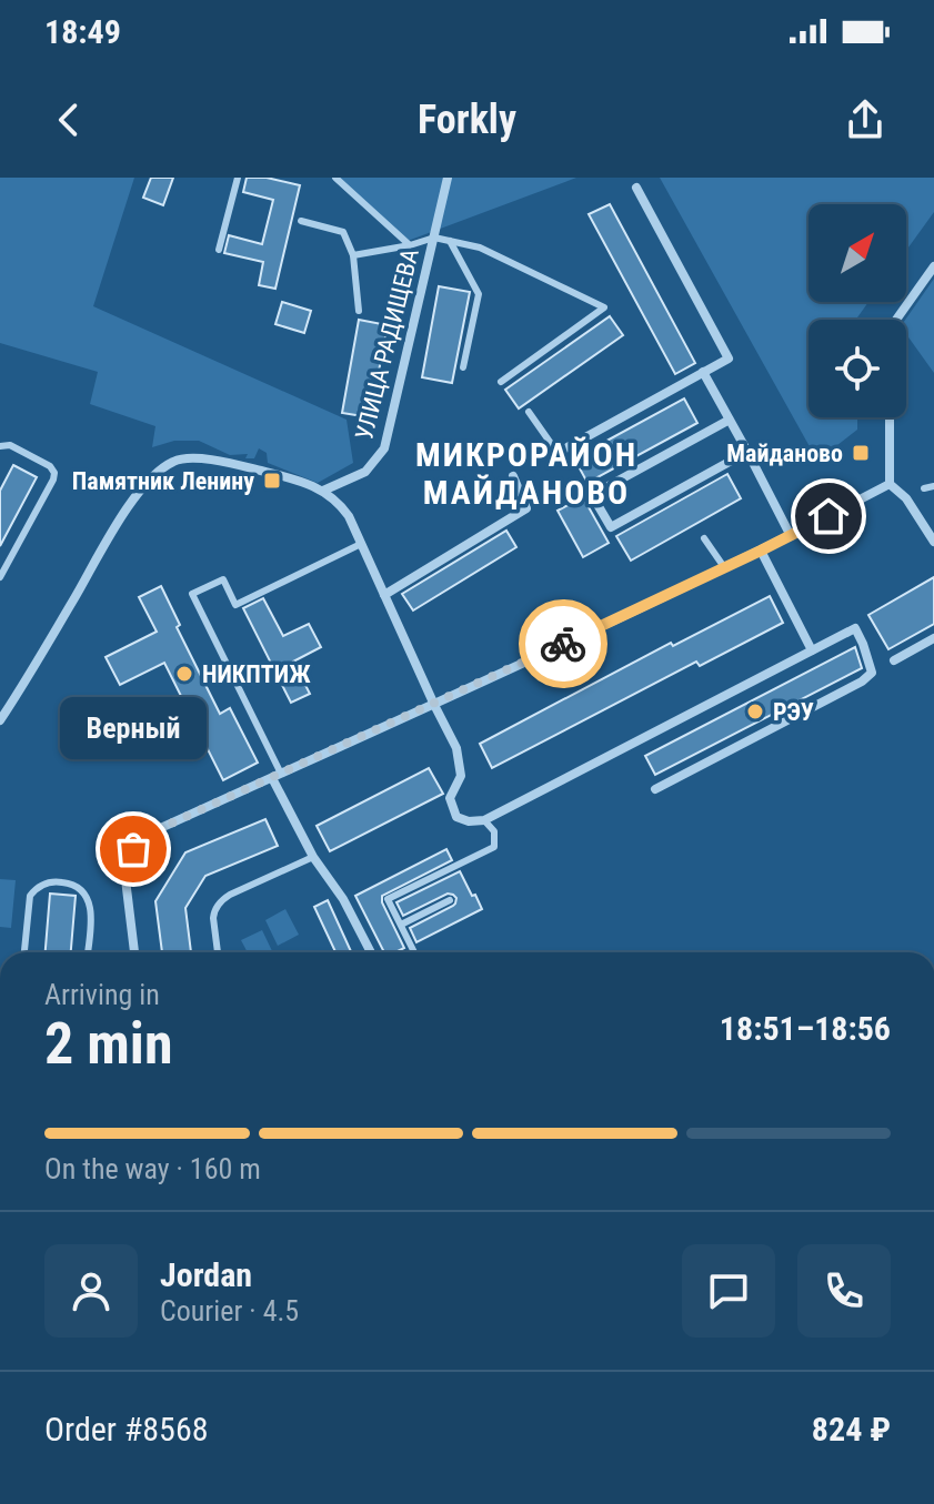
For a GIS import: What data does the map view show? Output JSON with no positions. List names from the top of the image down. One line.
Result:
{"streets":{"street":["УЛИЦА РАДИЩЕВА"]},"districts":["МИКРОРАЙОН МАЙДАНОВО"],"places":{"transit":["Майданово","Памятник Ленину"],"other":["НИКПТИЖ","РЭУ","Верный"]},"north":"top right","page":{"status":"18:49","header":"Forkly","bubble":"Верный","heading":["2 min","Arriving in","18:51–18:56"],"panel":["Jordan","Courier · 4.5","Order #8568","824 ₽"],"bar":"On the way · 160 m"}}
